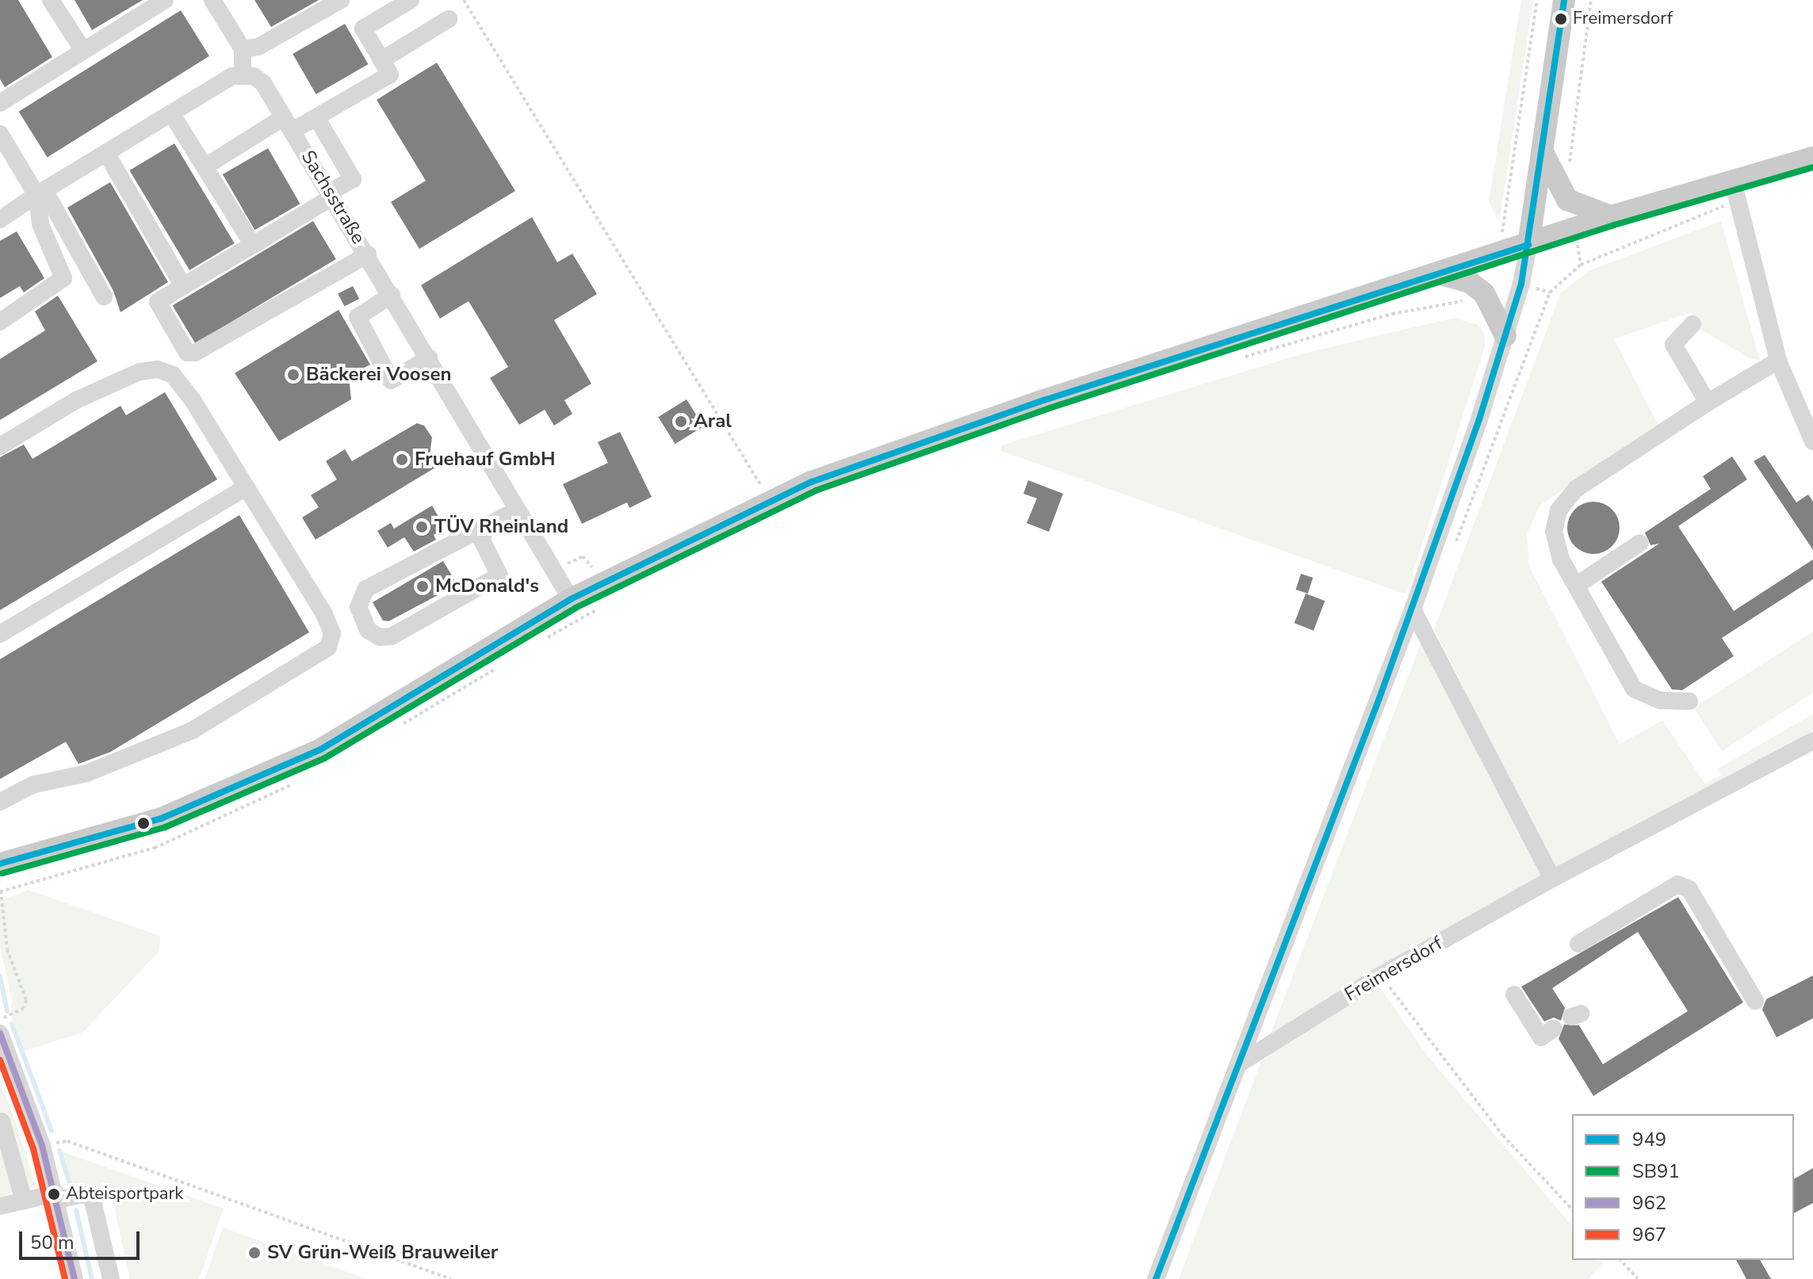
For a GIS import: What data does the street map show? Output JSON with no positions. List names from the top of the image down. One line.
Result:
{"streets":{"street":["Sachsstraße","Freimersdorf"]},"places":["Freimersdorf","Bäckerei Voosen","Aral","Fruehauf GmbH","TÜV Rheinland","McDonald's","Abteisportpark","SV Grün-Weiß Brauweiler"],"lines":["transit line 949","transit line SB91","transit line 962","transit line 967"],"legend":["949","SB91","962","967"],"scale_bar":"50 m"}
